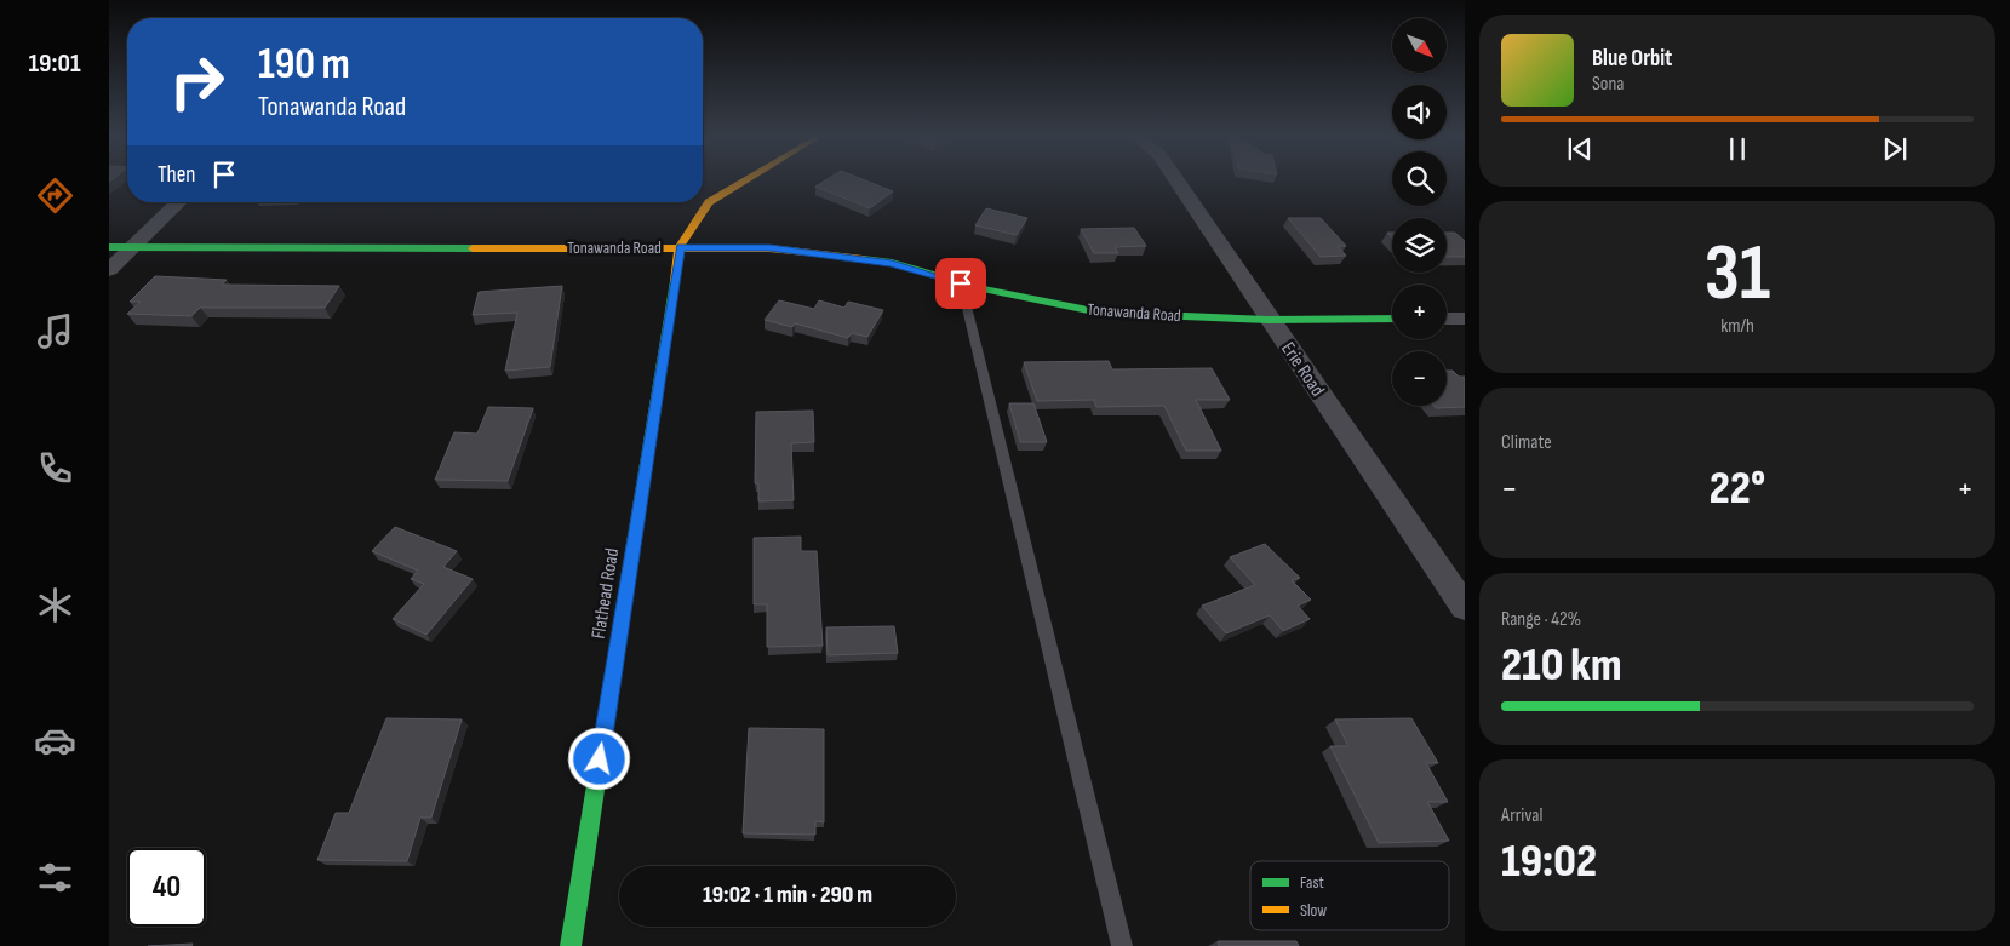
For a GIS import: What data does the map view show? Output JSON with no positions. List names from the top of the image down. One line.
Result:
{"streets":{"street":["Tonawanda Road","Erie Road","Flathead Road"]},"crossings":[["Tonawanda Road","Erie Road"],["Tonawanda Road","Flathead Road"]],"legend":["Fast","Slow"],"north":"bottom right","page":{"tabs":"19:01","map_buttons":["+","−"],"turn":["190 m","Tonawanda Road"],"song":["Blue Orbit","Sona"],"then":"Then","tile":[["31","km/h"],"Climate",["Range · 42%","210 km"],["Arrival","19:02"]],"heat":["−","22°","+"],"limit":"40","trip":"19:02 · 1 min · 290 m"}}
